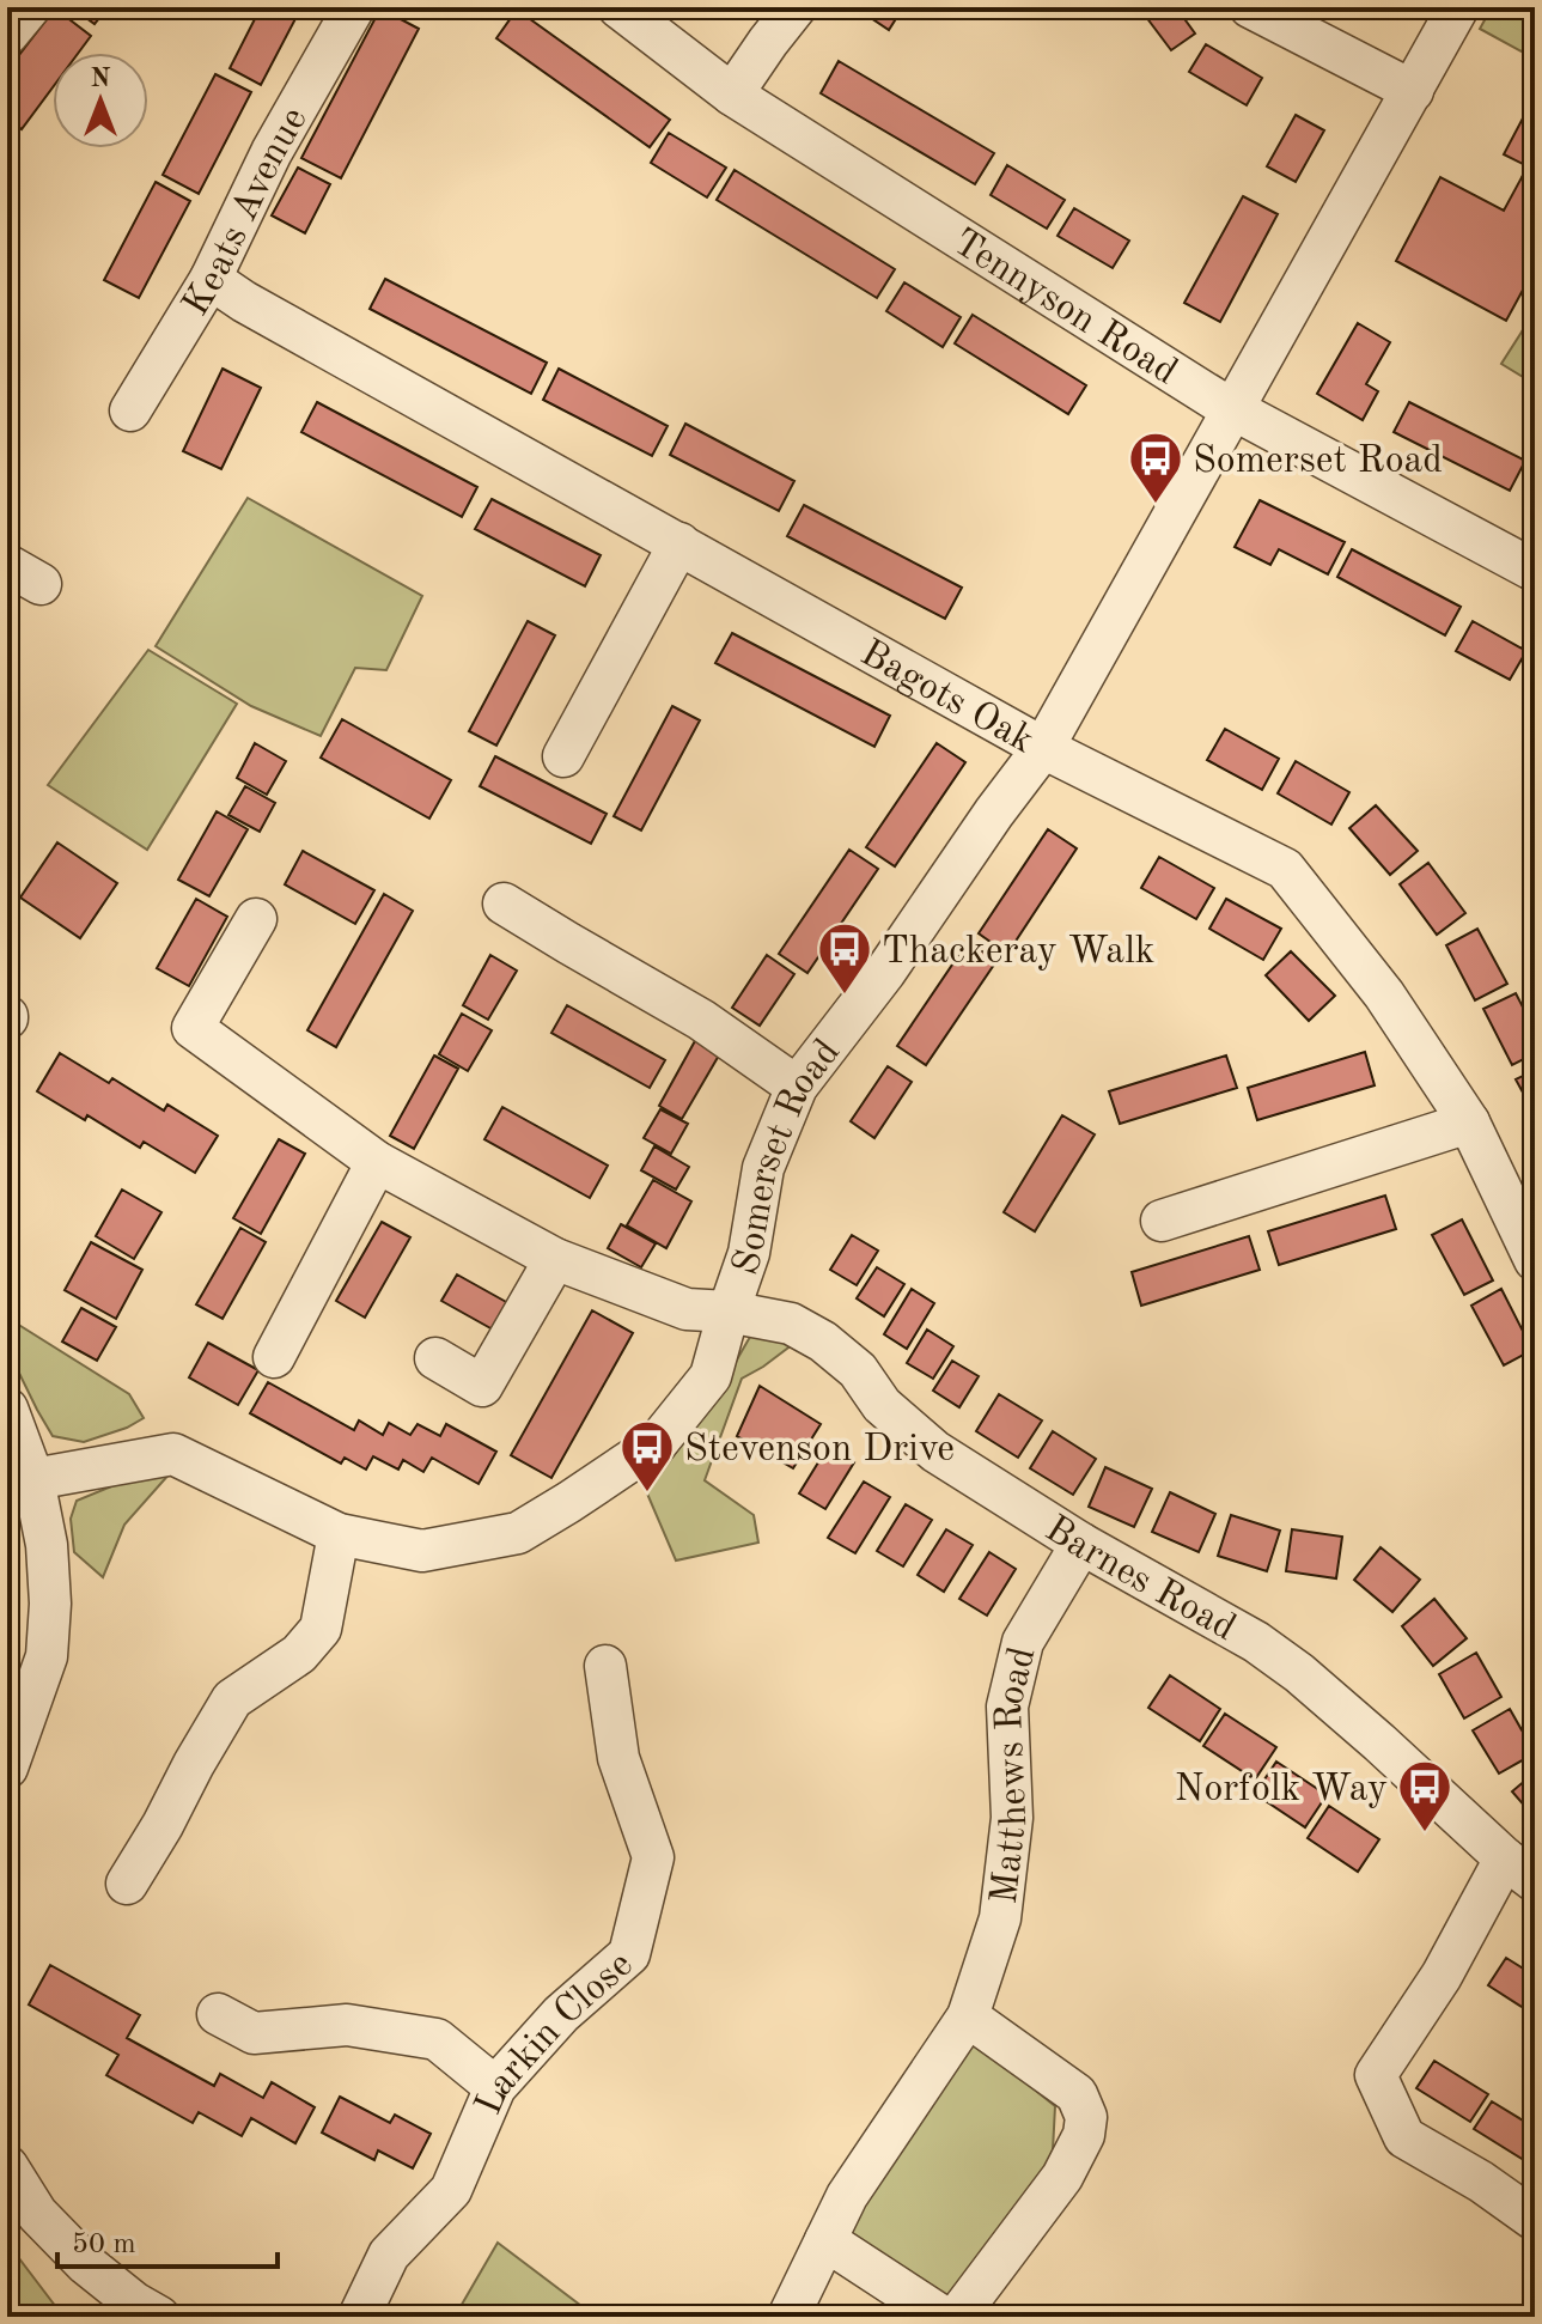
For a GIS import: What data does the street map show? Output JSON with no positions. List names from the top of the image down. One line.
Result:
{"streets":{"street":["Keats Avenue","Tennyson Road","Bagots Oak","Somerset Road","Barnes Road","Matthews Road","Larkin Close"]},"crossings":[["Keats Avenue","Bagots Oak"],["Tennyson Road","Somerset Road"],["Bagots Oak","Somerset Road"],["Somerset Road","Barnes Road"],["Barnes Road","Matthews Road"]],"places":{"bus stop":["Somerset Road","Thackeray Walk","Stevenson Drive","Norfolk Way"]},"scale_bar":"50 m","north":"top"}
